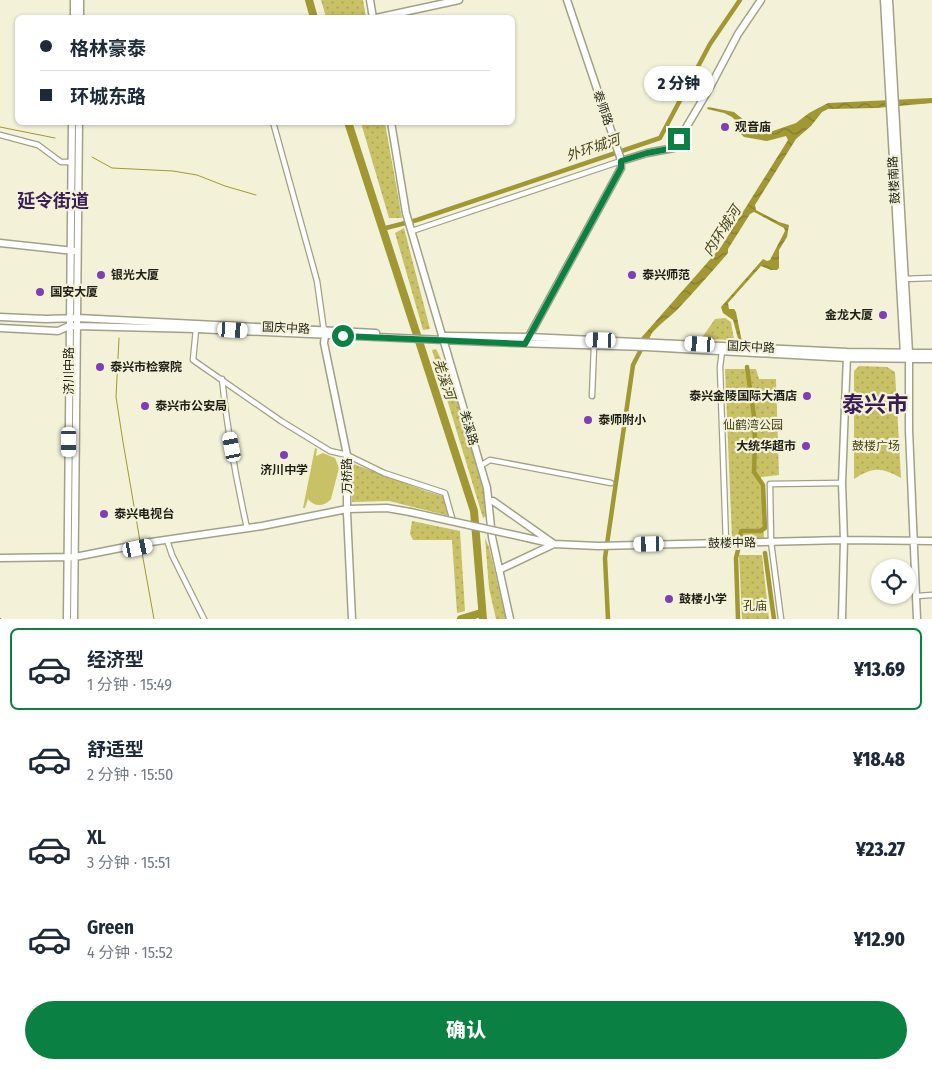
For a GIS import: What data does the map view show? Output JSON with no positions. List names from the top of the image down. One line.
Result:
{"streets":{"street":["泰师路","鼓楼南路","国庆中路","济川中路","羌溪路","万桥路","鼓楼中路"]},"crossings":[["鼓楼南路","国庆中路"],["鼓楼南路","鼓楼中路"],["国庆中路","济川中路"],["国庆中路","羌溪路"],["国庆中路","万桥路"]],"districts":["延令街道","泰兴市"],"water":["外环城河","内环城河","羌溪河"],"parks":["仙鹤湾公园","鼓楼广场","孔庙"],"places":["观音庙","银光大厦","泰兴师范","国安大厦","金龙大厦","泰兴市检察院","泰兴金陵国际大酒店","泰兴市公安局","泰师附小","大统华超市","济川中学","泰兴电视台","鼓楼小学"],"page":{"banner":["格林豪泰","环城东路"],"bubble":"2 分钟","list":[{"name":"经济型","note":"1 分钟 · 15:49","value":"¥13.69"},{"name":"舒适型","note":"2 分钟 · 15:50","value":"¥18.48"},{"name":"XL","note":"3 分钟 · 15:51","value":"¥23.27"},{"name":"Green","note":"4 分钟 · 15:52","value":"¥12.90"}],"buttons":"确认"}}
